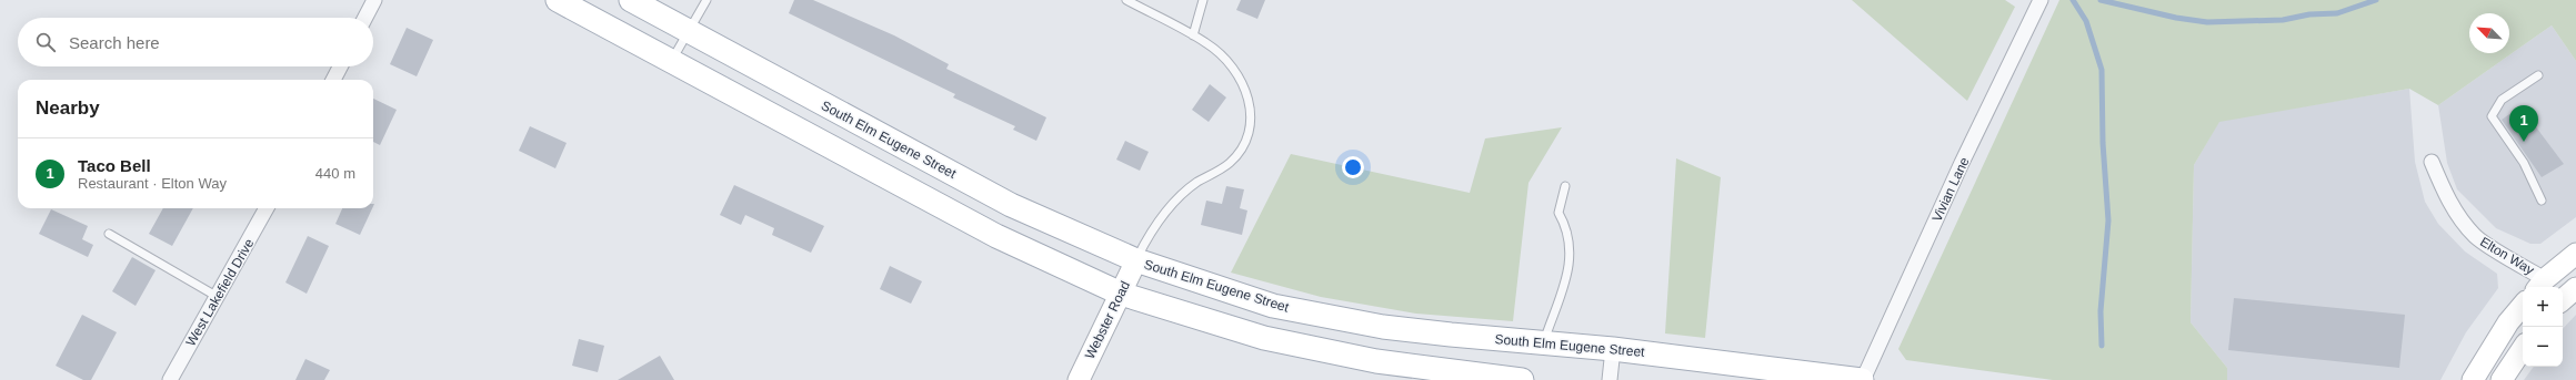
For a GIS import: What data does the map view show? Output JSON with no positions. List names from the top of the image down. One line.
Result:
{"streets":{"main road":["South Elm Eugene Street"],"street":["Vivian Lane","Elton Way","West Lakefield Drive","Webster Road"]},"crossings":[["South Elm Eugene Street","Vivian Lane"],["South Elm Eugene Street","Webster Road"]],"north":"top left","page":{"search":"Search here","heading":"Nearby","pins":"1","list":[{"mark":"1","name":"Taco Bell","note":"Restaurant · Elton Way","value":"440 m"}],"map_buttons":["+","−"]}}
